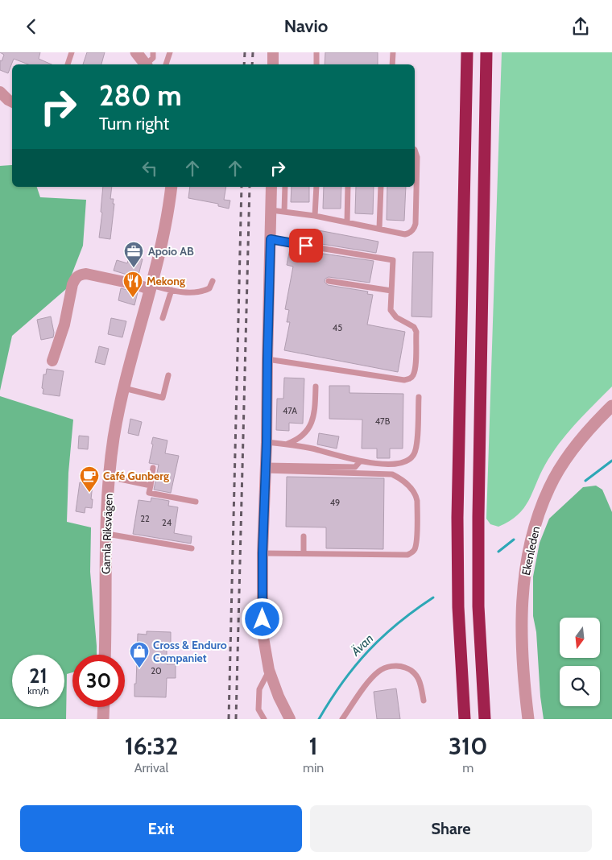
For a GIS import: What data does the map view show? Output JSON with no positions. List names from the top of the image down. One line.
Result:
{"streets":{"street":["Gamla Riksvägen","Ekenleden"]},"water":["Ävan"],"places":{"office":["Apoio AB"],"restaurant":["Mekong"],"cafe":["Café Gunberg"],"shop":["Cross & Enduro Companiet"]},"house_numbers":["45","47A","47B","49","22","24","20"],"north":"bottom","page":{"header":"Navio","turn":["280 m","Turn right"],"speed":"21 km/h","limit":"30","eta":["16:32","Arrival","1","min","310","m"],"buttons":["Exit","Share"]}}
